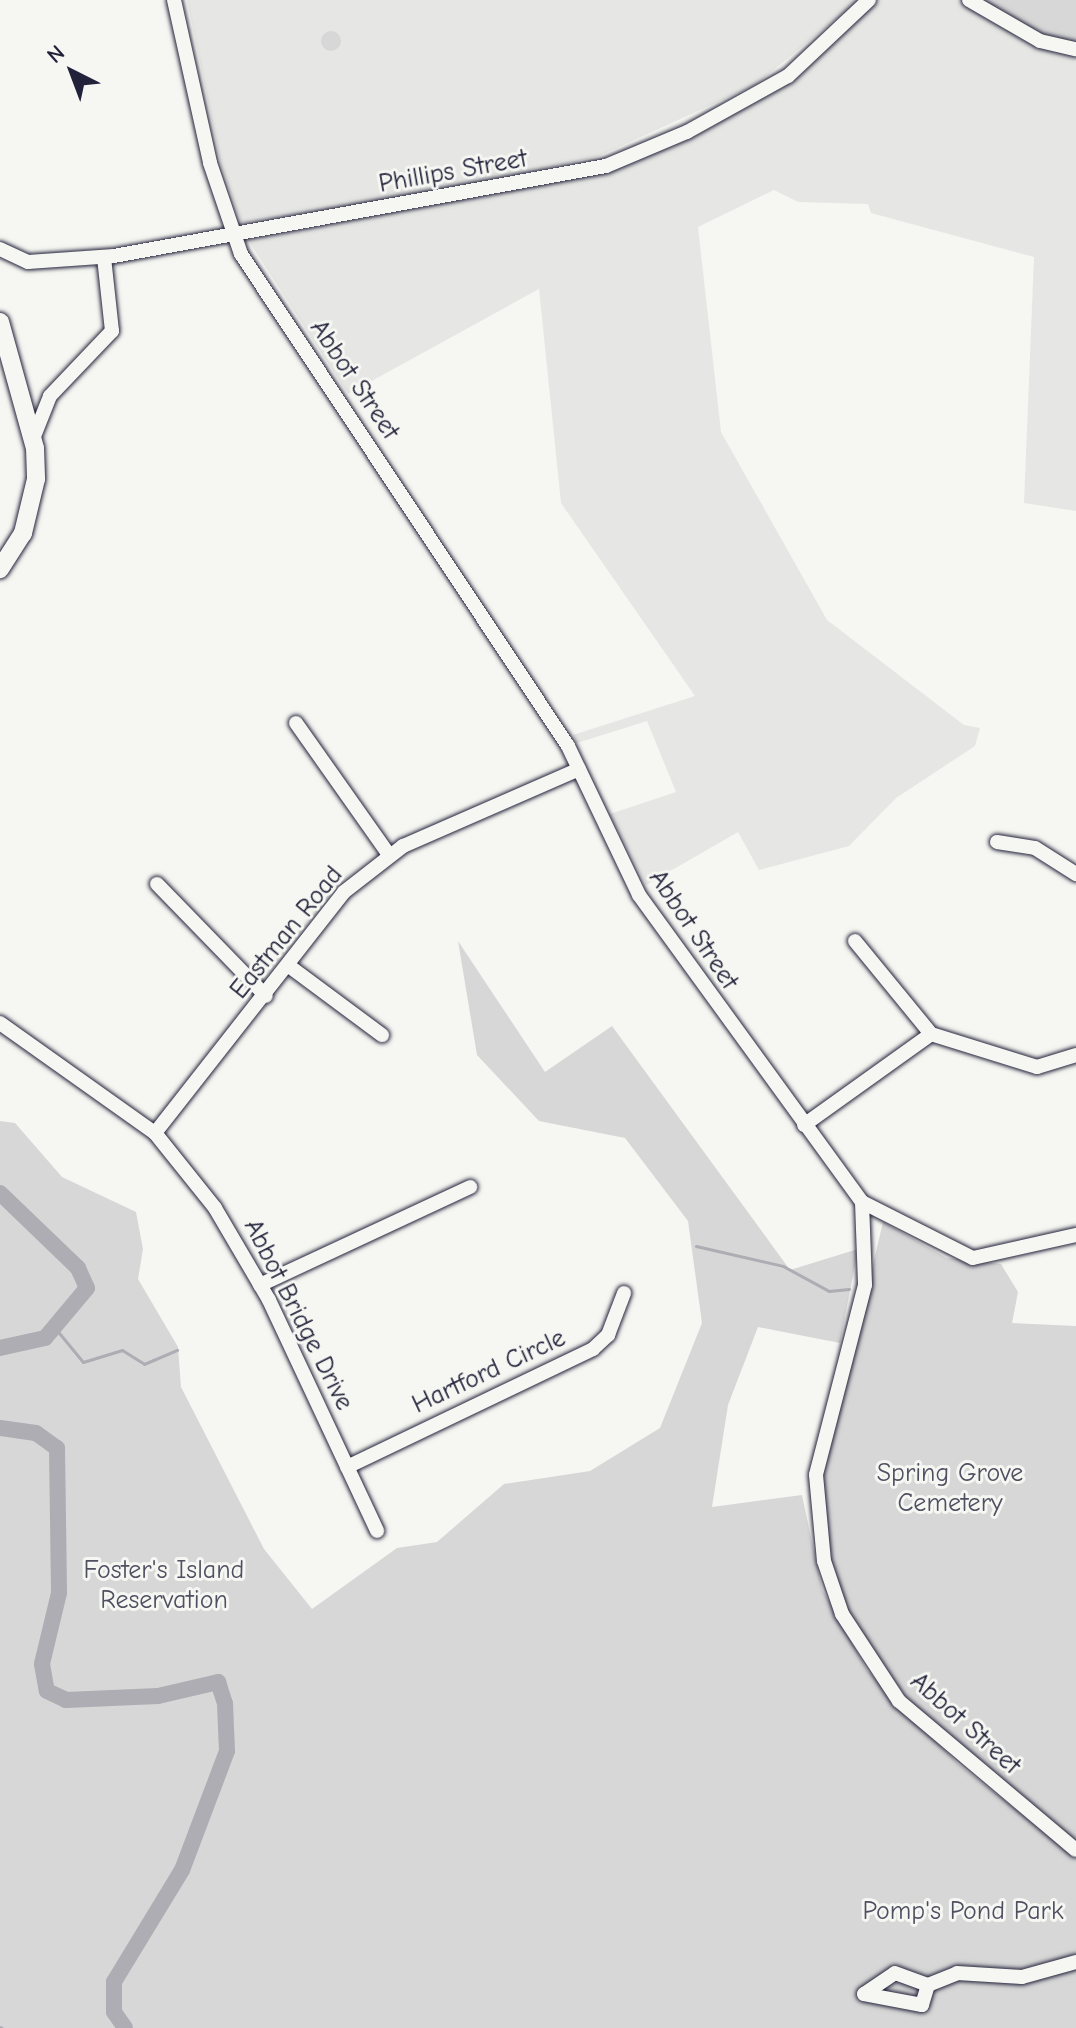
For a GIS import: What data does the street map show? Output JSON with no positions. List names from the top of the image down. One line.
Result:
{"streets":{"street":["Phillips Street","Abbot Street","Eastman Road","Abbot Bridge Drive","Hartford Circle"]},"crossings":[["Phillips Street","Abbot Street"],["Abbot Street","Eastman Road"],["Eastman Road","Abbot Bridge Drive"],["Abbot Bridge Drive","Hartford Circle"]],"parks":["Spring Grove Cemetery","Foster's Island Reservation","Pomp's Pond Park"],"north":"top left"}
